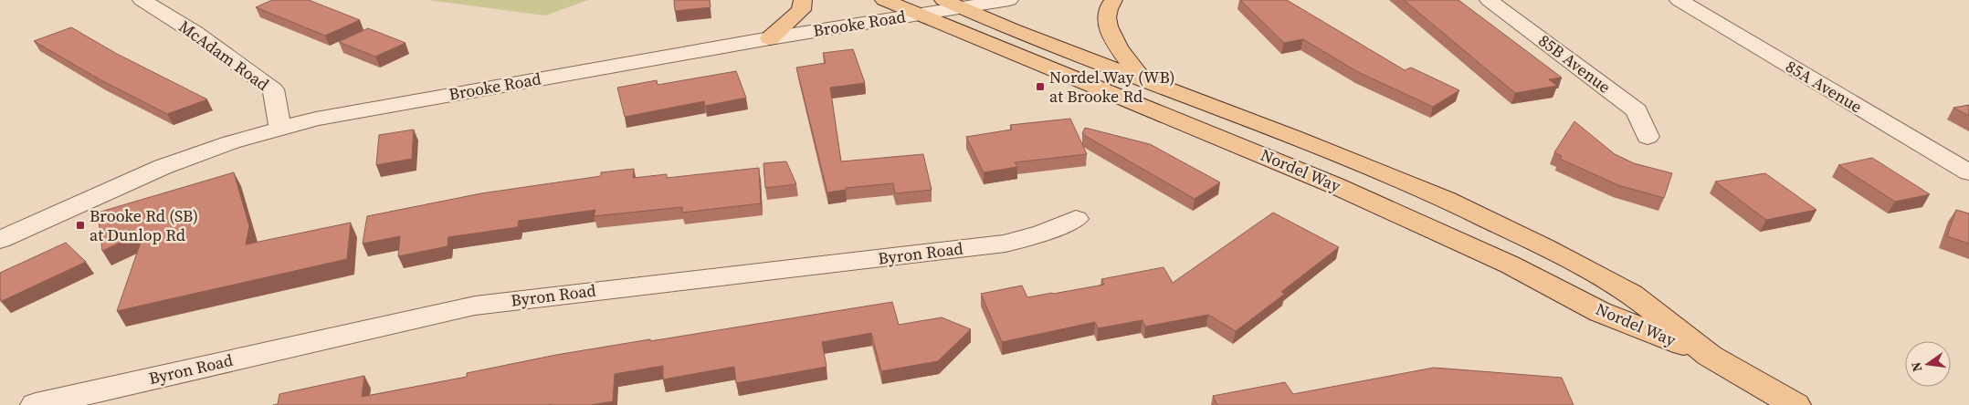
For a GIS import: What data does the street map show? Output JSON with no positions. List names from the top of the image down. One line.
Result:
{"streets":{"main road":["Nordel Way"],"street":["Brooke Road","McAdam Road","85B Avenue","85A Avenue","Byron Road"]},"crossings":[["Brooke Road","McAdam Road"],["Brooke Road","Nordel Way"]],"places":{"transit":["Nordel Way (WB) at Brooke Rd","Brooke Rd (SB) at Dunlop Rd"]},"north":"left"}
